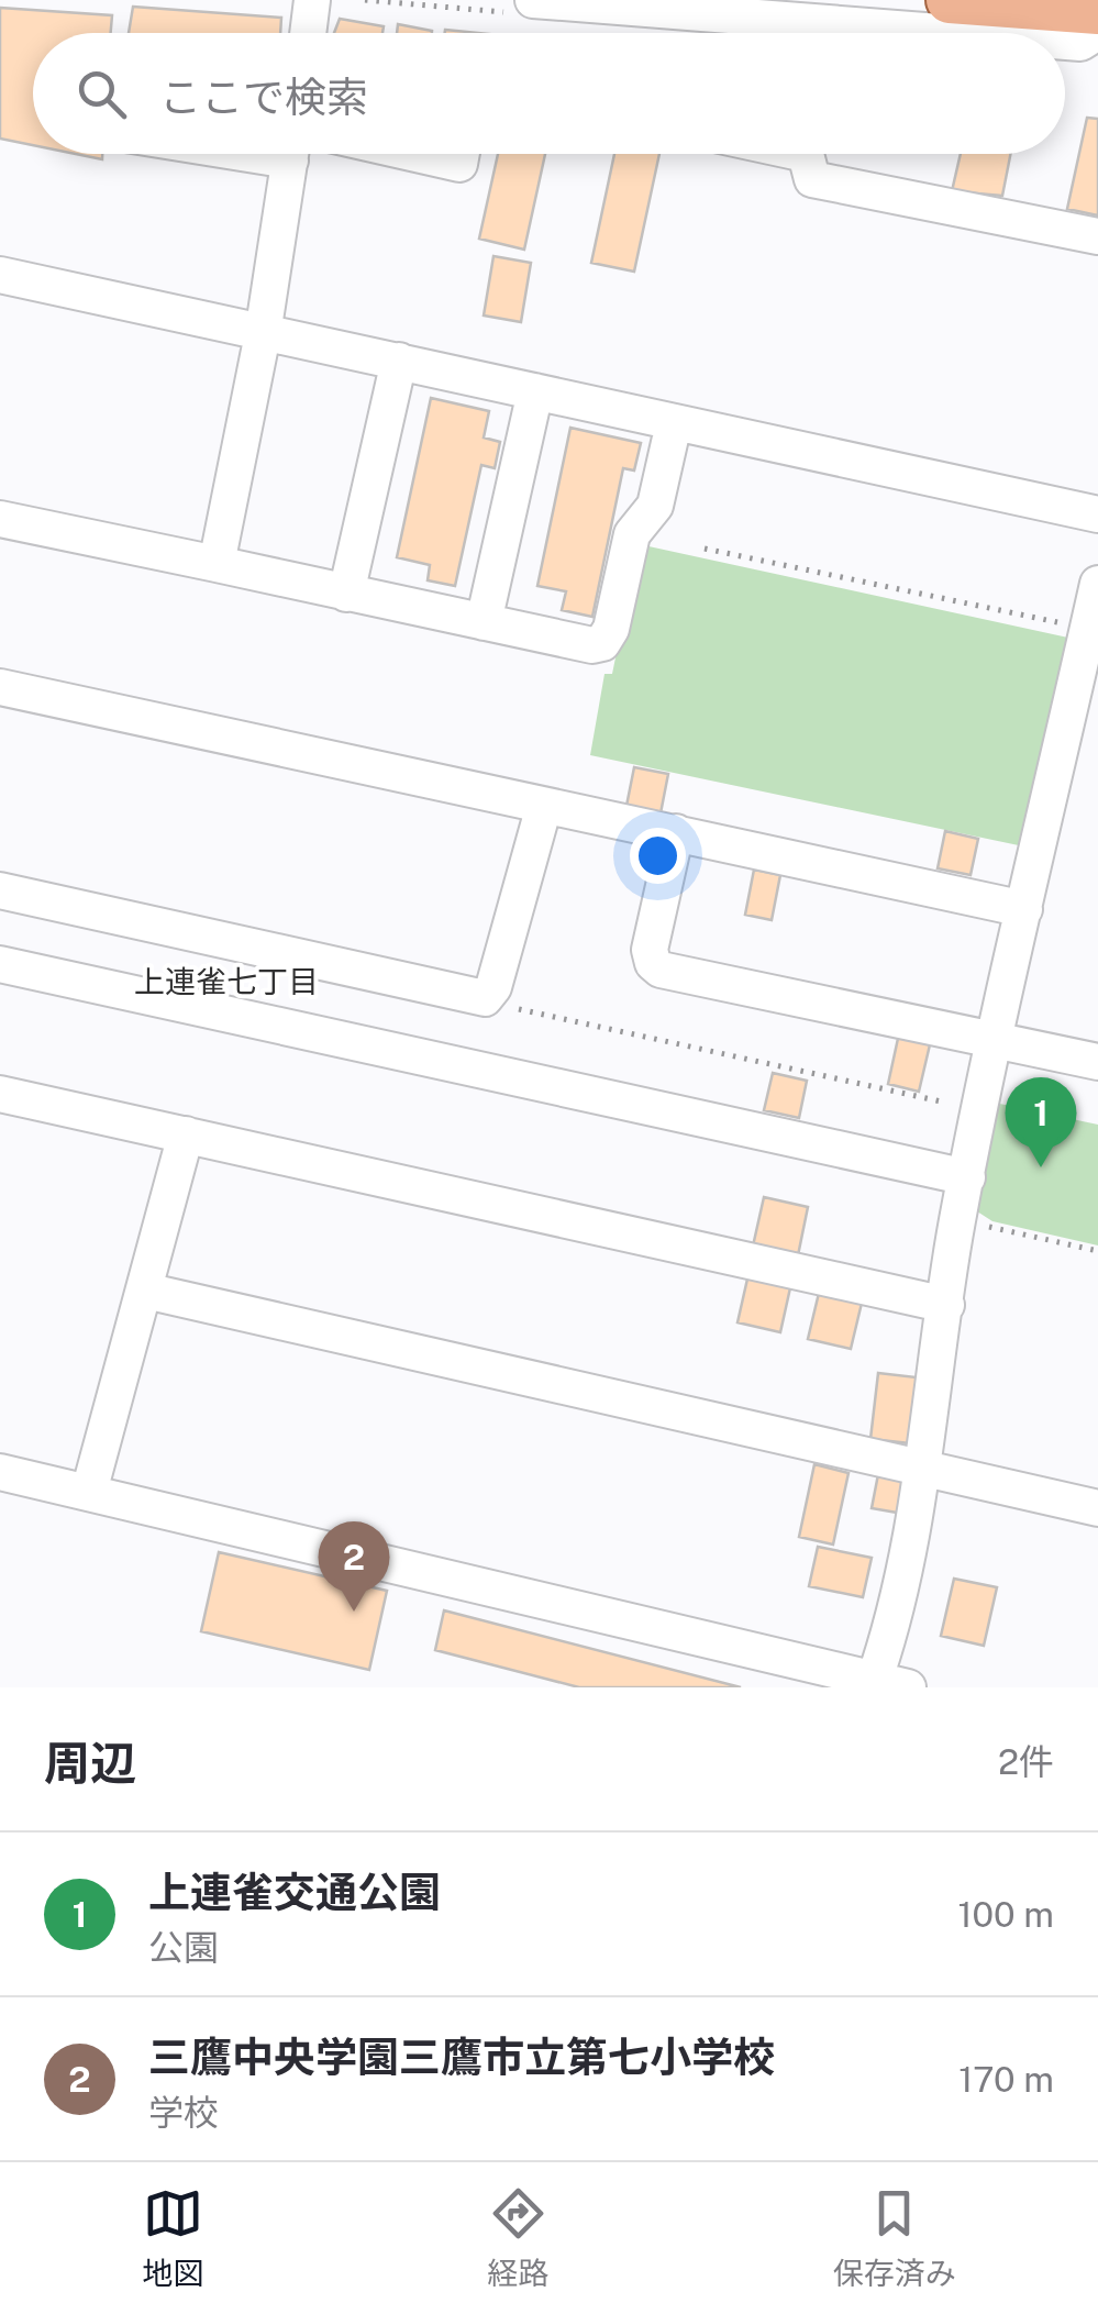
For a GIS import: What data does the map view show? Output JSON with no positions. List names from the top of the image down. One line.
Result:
{"districts":["上連雀七丁目"],"page":{"search":"ここで検索","pins":["1","2"],"heading":["周辺","2件"],"list":[{"mark":"1","name":"上連雀交通公園","note":"公園","value":"100 m"},{"mark":"2","name":"三鷹中央学園三鷹市立第七小学校","note":"学校","value":"170 m"}],"nav":["地図","経路","保存済み"]}}
